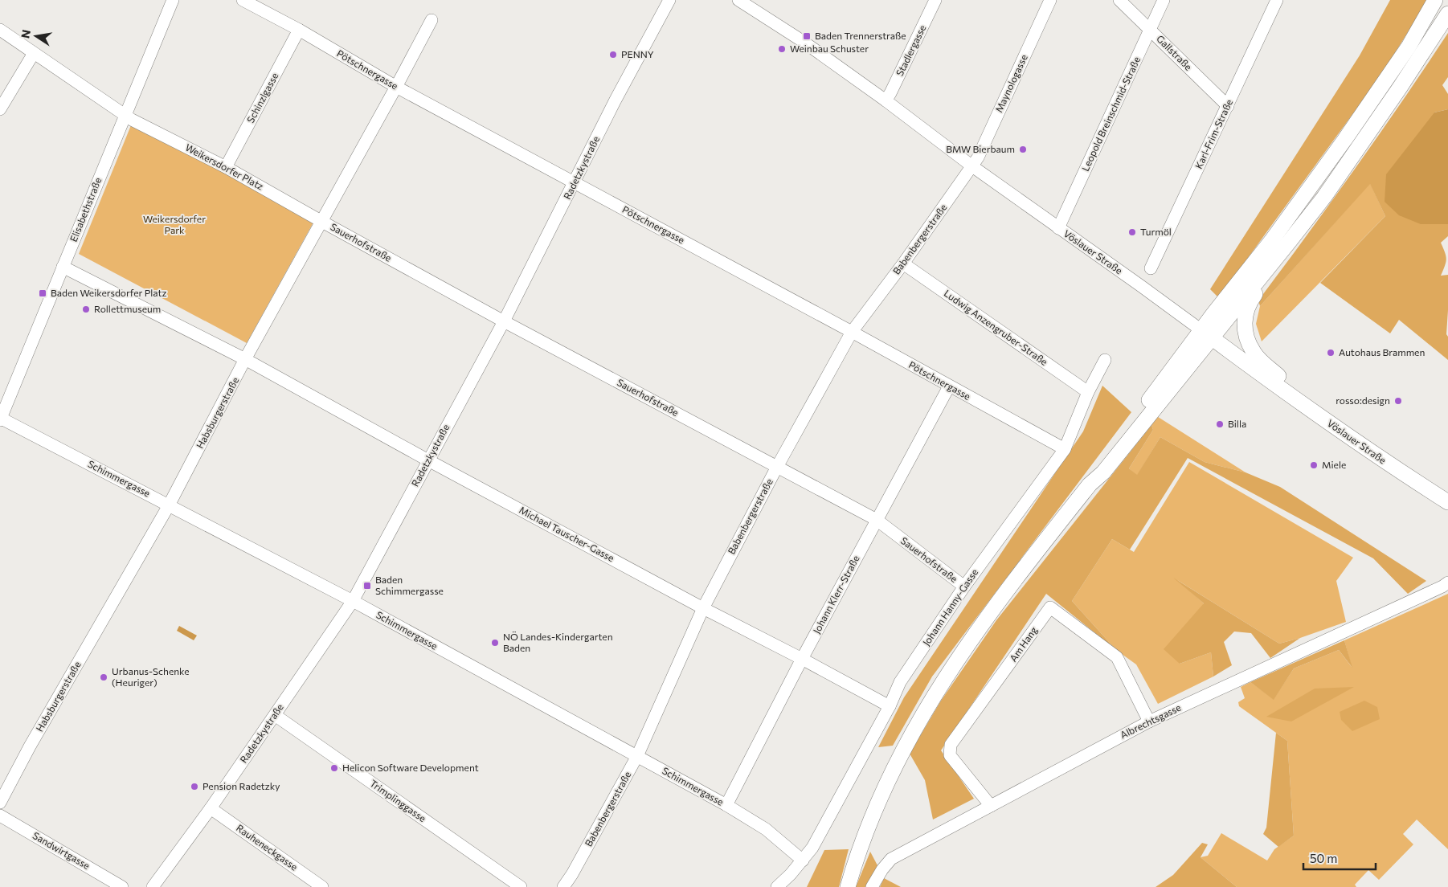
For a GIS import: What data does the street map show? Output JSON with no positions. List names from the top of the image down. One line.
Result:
{"streets":{"main road":["Vöslauer Straße"],"street":["Stadlergasse","Gallstraße","Pötschnergasse","Maynologasse","Schinzlgasse","Leopold Breinschmid-Straße","Karl-Frim-Straße","Weikersdorfer Platz","Radetzkystraße","Elisabethstraße","Babenbergerstraße","Sauerhofstraße","Ludwig Anzengruber-Straße","Habsburgerstraße","Schimmergasse","Michael Tauscher-Gasse","Johann Klerr-Straße","Johann Hanny-Gasse","Am Hang","Albrechtsgasse","Trimplinggasse","Rauheneckgasse","Sandwirtgasse"]},"crossings":[["Stadlergasse","Vöslauer Straße"],["Gallstraße","Leopold Breinschmid-Straße"],["Gallstraße","Karl-Frim-Straße"],["Pötschnergasse","Schinzlgasse"],["Pötschnergasse","Radetzkystraße"],["Pötschnergasse","Babenbergerstraße"],["Pötschnergasse","Habsburgerstraße"],["Pötschnergasse","Johann Klerr-Straße"],["Pötschnergasse","Johann Hanny-Gasse"],["Maynologasse","Babenbergerstraße"],["Maynologasse","Vöslauer Straße"],["Schinzlgasse","Weikersdorfer Platz"],["Leopold Breinschmid-Straße","Vöslauer Straße"],["Weikersdorfer Platz","Elisabethstraße"],["Weikersdorfer Platz","Sauerhofstraße"],["Weikersdorfer Platz","Habsburgerstraße"],["Radetzkystraße","Sauerhofstraße"],["Radetzkystraße","Schimmergasse"],["Radetzkystraße","Michael Tauscher-Gasse"],["Radetzkystraße","Trimplinggasse"],["Radetzkystraße","Rauheneckgasse"],["Elisabethstraße","Schimmergasse"],["Babenbergerstraße","Sauerhofstraße"],["Babenbergerstraße","Vöslauer Straße"],["Babenbergerstraße","Ludwig Anzengruber-Straße"],["Babenbergerstraße","Schimmergasse"],["Babenbergerstraße","Michael Tauscher-Gasse"],["Sauerhofstraße","Habsburgerstraße"],["Sauerhofstraße","Johann Klerr-Straße"],["Sauerhofstraße","Johann Hanny-Gasse"],["Ludwig Anzengruber-Straße","Johann Hanny-Gasse"],["Habsburgerstraße","Schimmergasse"],["Habsburgerstraße","Michael Tauscher-Gasse"],["Schimmergasse","Johann Klerr-Straße"],["Schimmergasse","Johann Hanny-Gasse"],["Michael Tauscher-Gasse","Johann Klerr-Straße"],["Michael Tauscher-Gasse","Johann Hanny-Gasse"],["Am Hang","Albrechtsgasse"]],"parks":["Weikersdorfer Park"],"places":{"transit":["Baden Trennerstraße","Baden Weikersdorfer Platz","Baden Schimmergasse"],"other":["Weinbau Schuster","PENNY","BMW Bierbaum","Turmöl","Rollettmuseum","Autohaus Brammen","rosso:design","Billa","Miele","NÖ Landes-Kindergarten Baden","Urbanus-Schenke (Heuriger)","Helicon Software Development","Pension Radetzky"]},"scale_bar":"50 m","north":"left"}
